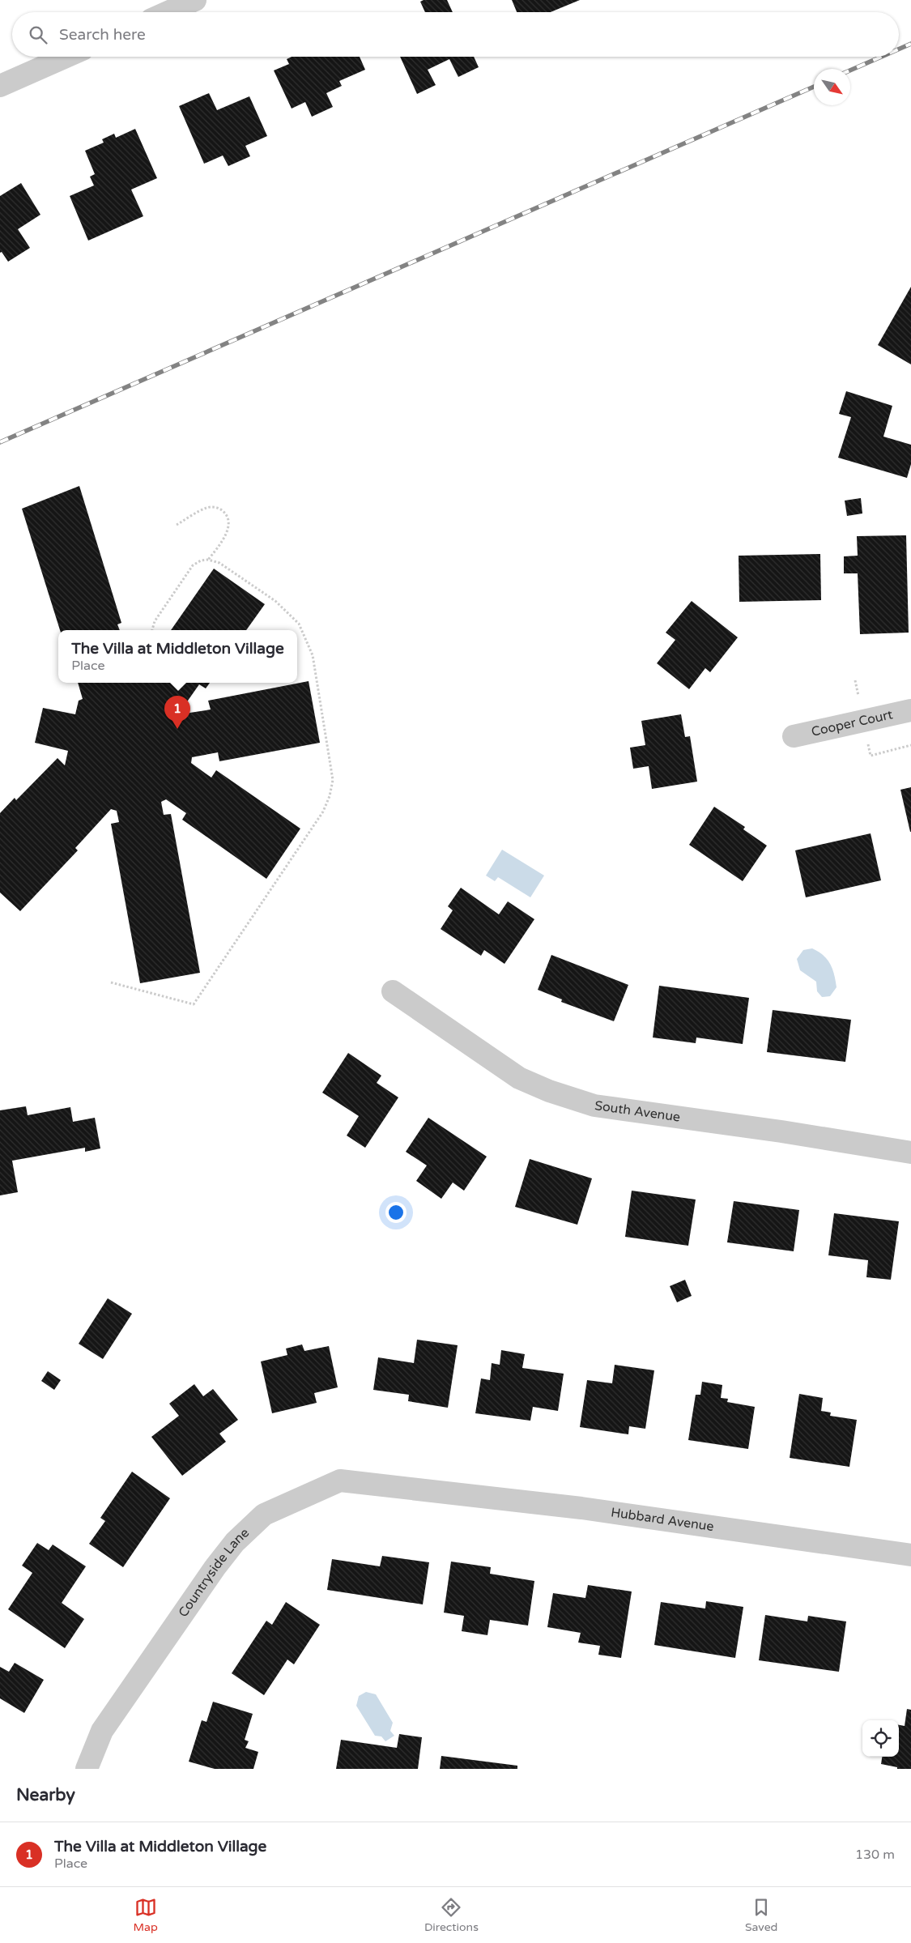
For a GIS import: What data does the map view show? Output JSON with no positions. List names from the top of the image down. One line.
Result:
{"streets":{"street":["Cooper Court","South Avenue","Hubbard Avenue","Countryside Lane"]},"crossings":[["Hubbard Avenue","Countryside Lane"]],"north":"bottom right","page":{"search":"Search here","popup":["The Villa at Middleton Village","Place"],"pins":"1","heading":"Nearby","list":[{"mark":"1","name":"The Villa at Middleton Village","note":"Place","value":"130 m"}],"nav":["Map","Directions","Saved"]}}
